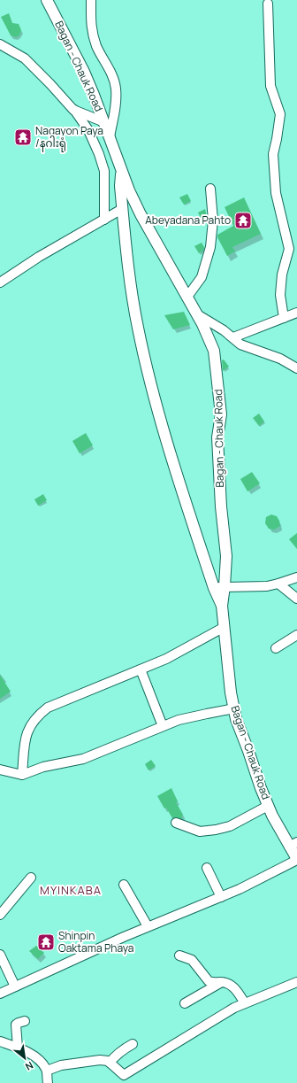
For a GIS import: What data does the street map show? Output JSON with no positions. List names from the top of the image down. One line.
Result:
{"streets":{"main road":["Bagan - Chauk Road"]},"districts":["MYINKABA"],"places":{"temple":["Nagayon Paya /နဂါးရုံ","Abeyadana Pahto","Shinpin Oaktama Phaya"]},"north":"bottom right"}
